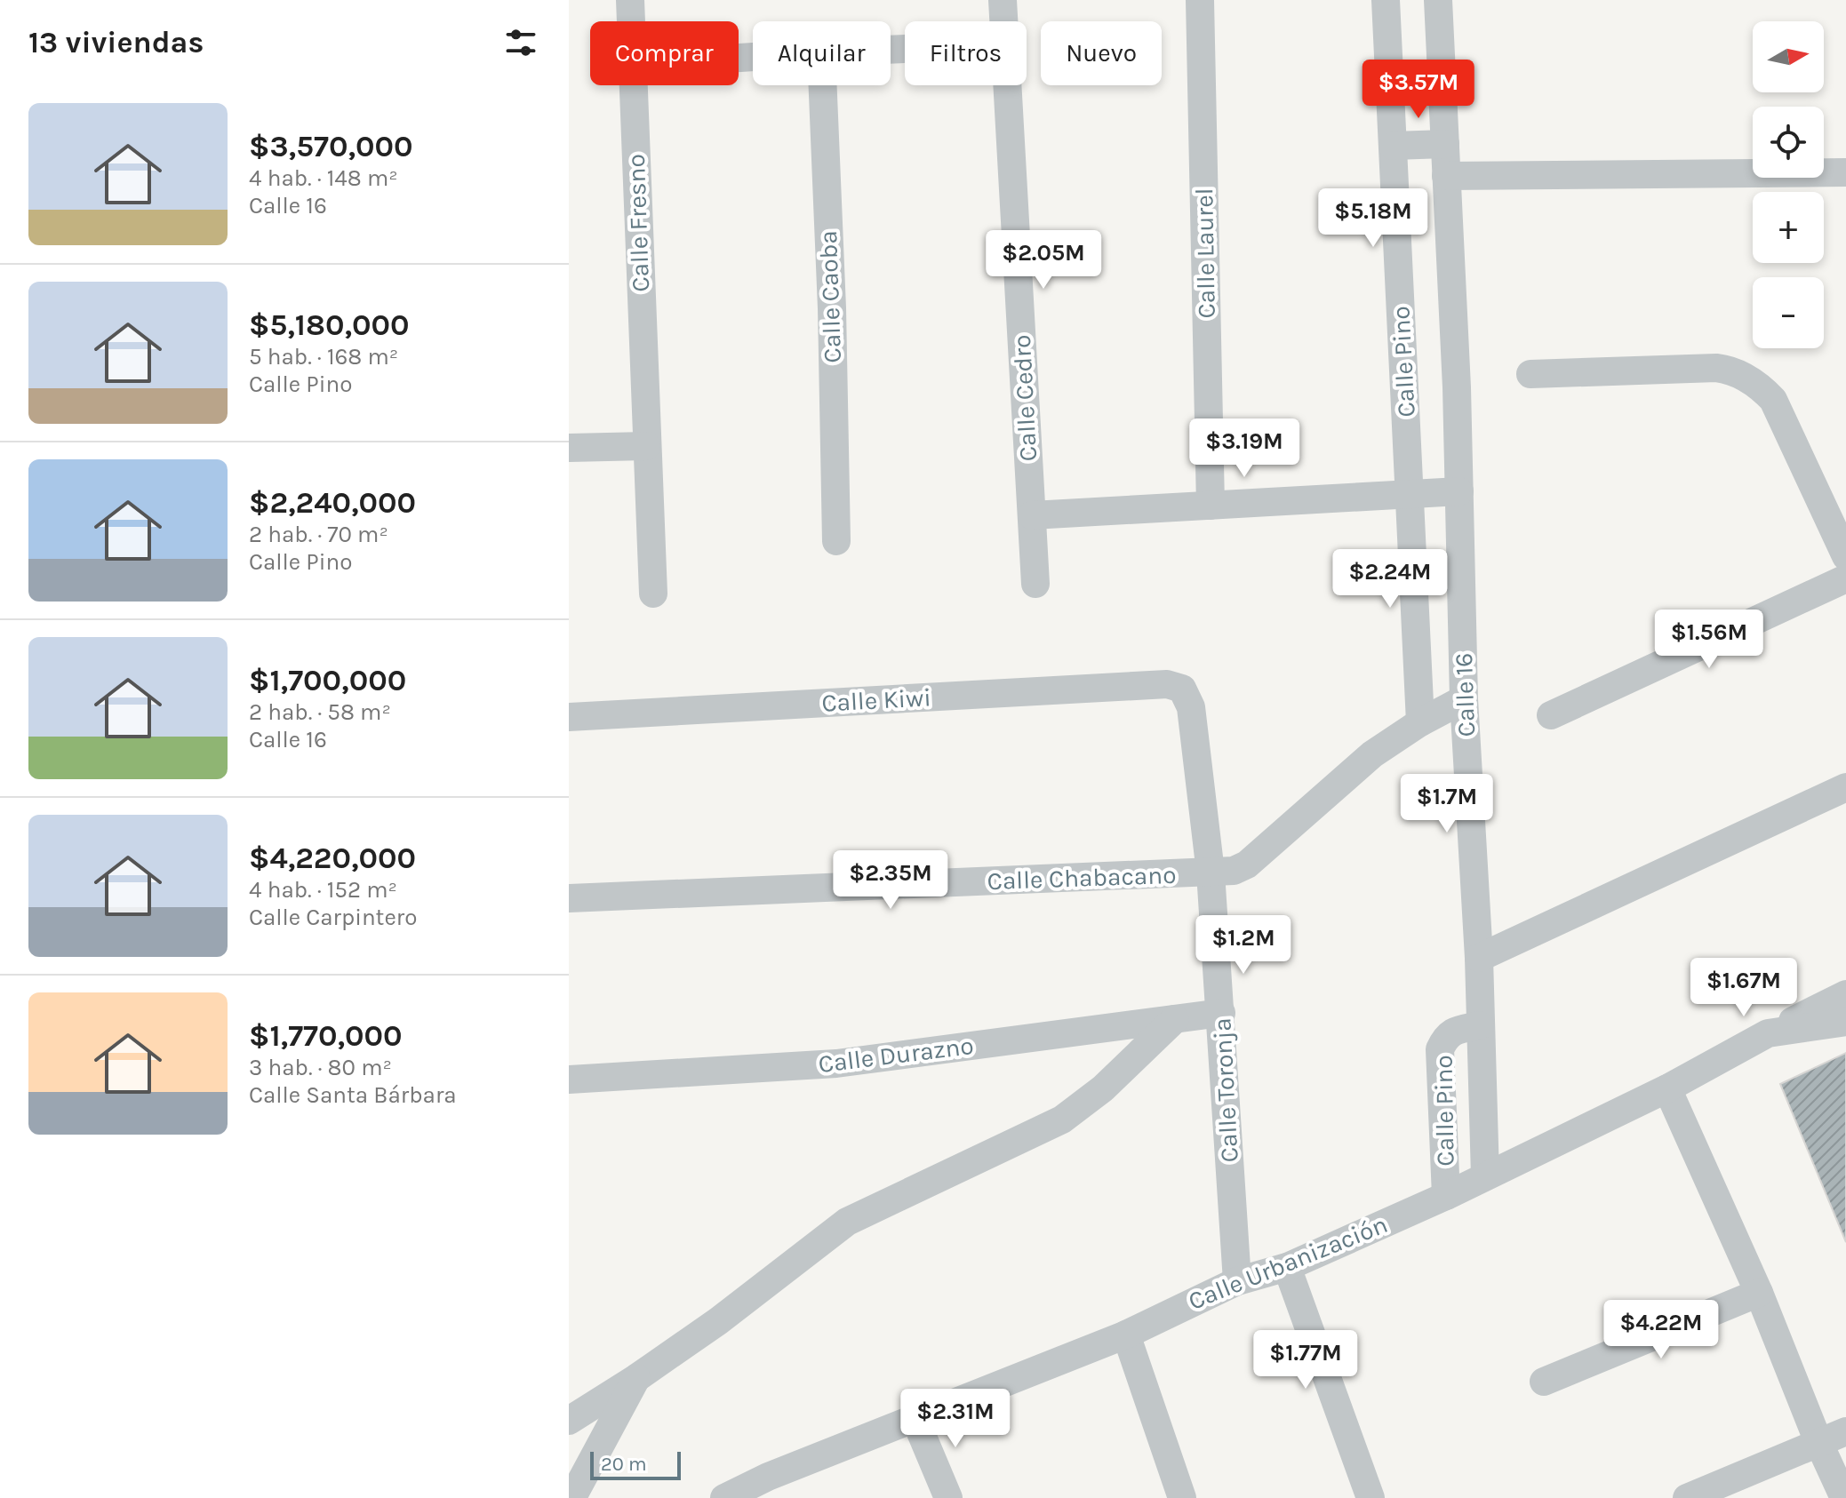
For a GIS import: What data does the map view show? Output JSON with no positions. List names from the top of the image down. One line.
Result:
{"streets":{"street":["Calle Fresno","Calle Laurel","Calle Caoba","Calle Pino","Calle Cedro","Calle 16","Calle Kiwi","Calle Chabacano","Calle Durazno","Calle Toronja","Calle Urbanización"]},"crossings":[["Calle Pino","Calle 16"],["Calle Pino","Calle Chabacano"],["Calle Pino","Calle Urbanización"],["Calle 16","Calle Chabacano"],["Calle 16","Calle Urbanización"],["Calle Kiwi","Calle Toronja"],["Calle Chabacano","Calle Toronja"],["Calle Durazno","Calle Toronja"],["Calle Toronja","Calle Urbanización"]],"scale_bar":"20 m","north":"right","page":{"heading":"13 viviendas","map_buttons":["+","−"],"chip":["Comprar","Alquilar","Filtros","Nuevo"],"price":["$3.57M","$5.18M","$2.05M","$3.19M","$2.24M","$1.56M","$1.7M","$2.35M","$1.2M","$1.67M","$4.22M","$1.77M","$2.31M"],"list":[{"name":"$3,570,000","note":"4 hab. · 148 m² · Calle 16"},{"name":"$5,180,000","note":"5 hab. · 168 m² · Calle Pino"},{"name":"$2,240,000","note":"2 hab. · 70 m² · Calle Pino"},{"name":"$1,700,000","note":"2 hab. · 58 m² · Calle 16"},{"name":"$4,220,000","note":"4 hab. · 152 m² · Calle Carpintero"},{"name":"$1,770,000","note":"3 hab. · 80 m² · Calle Santa Bárbara"}],"scale":"20 m"}}
